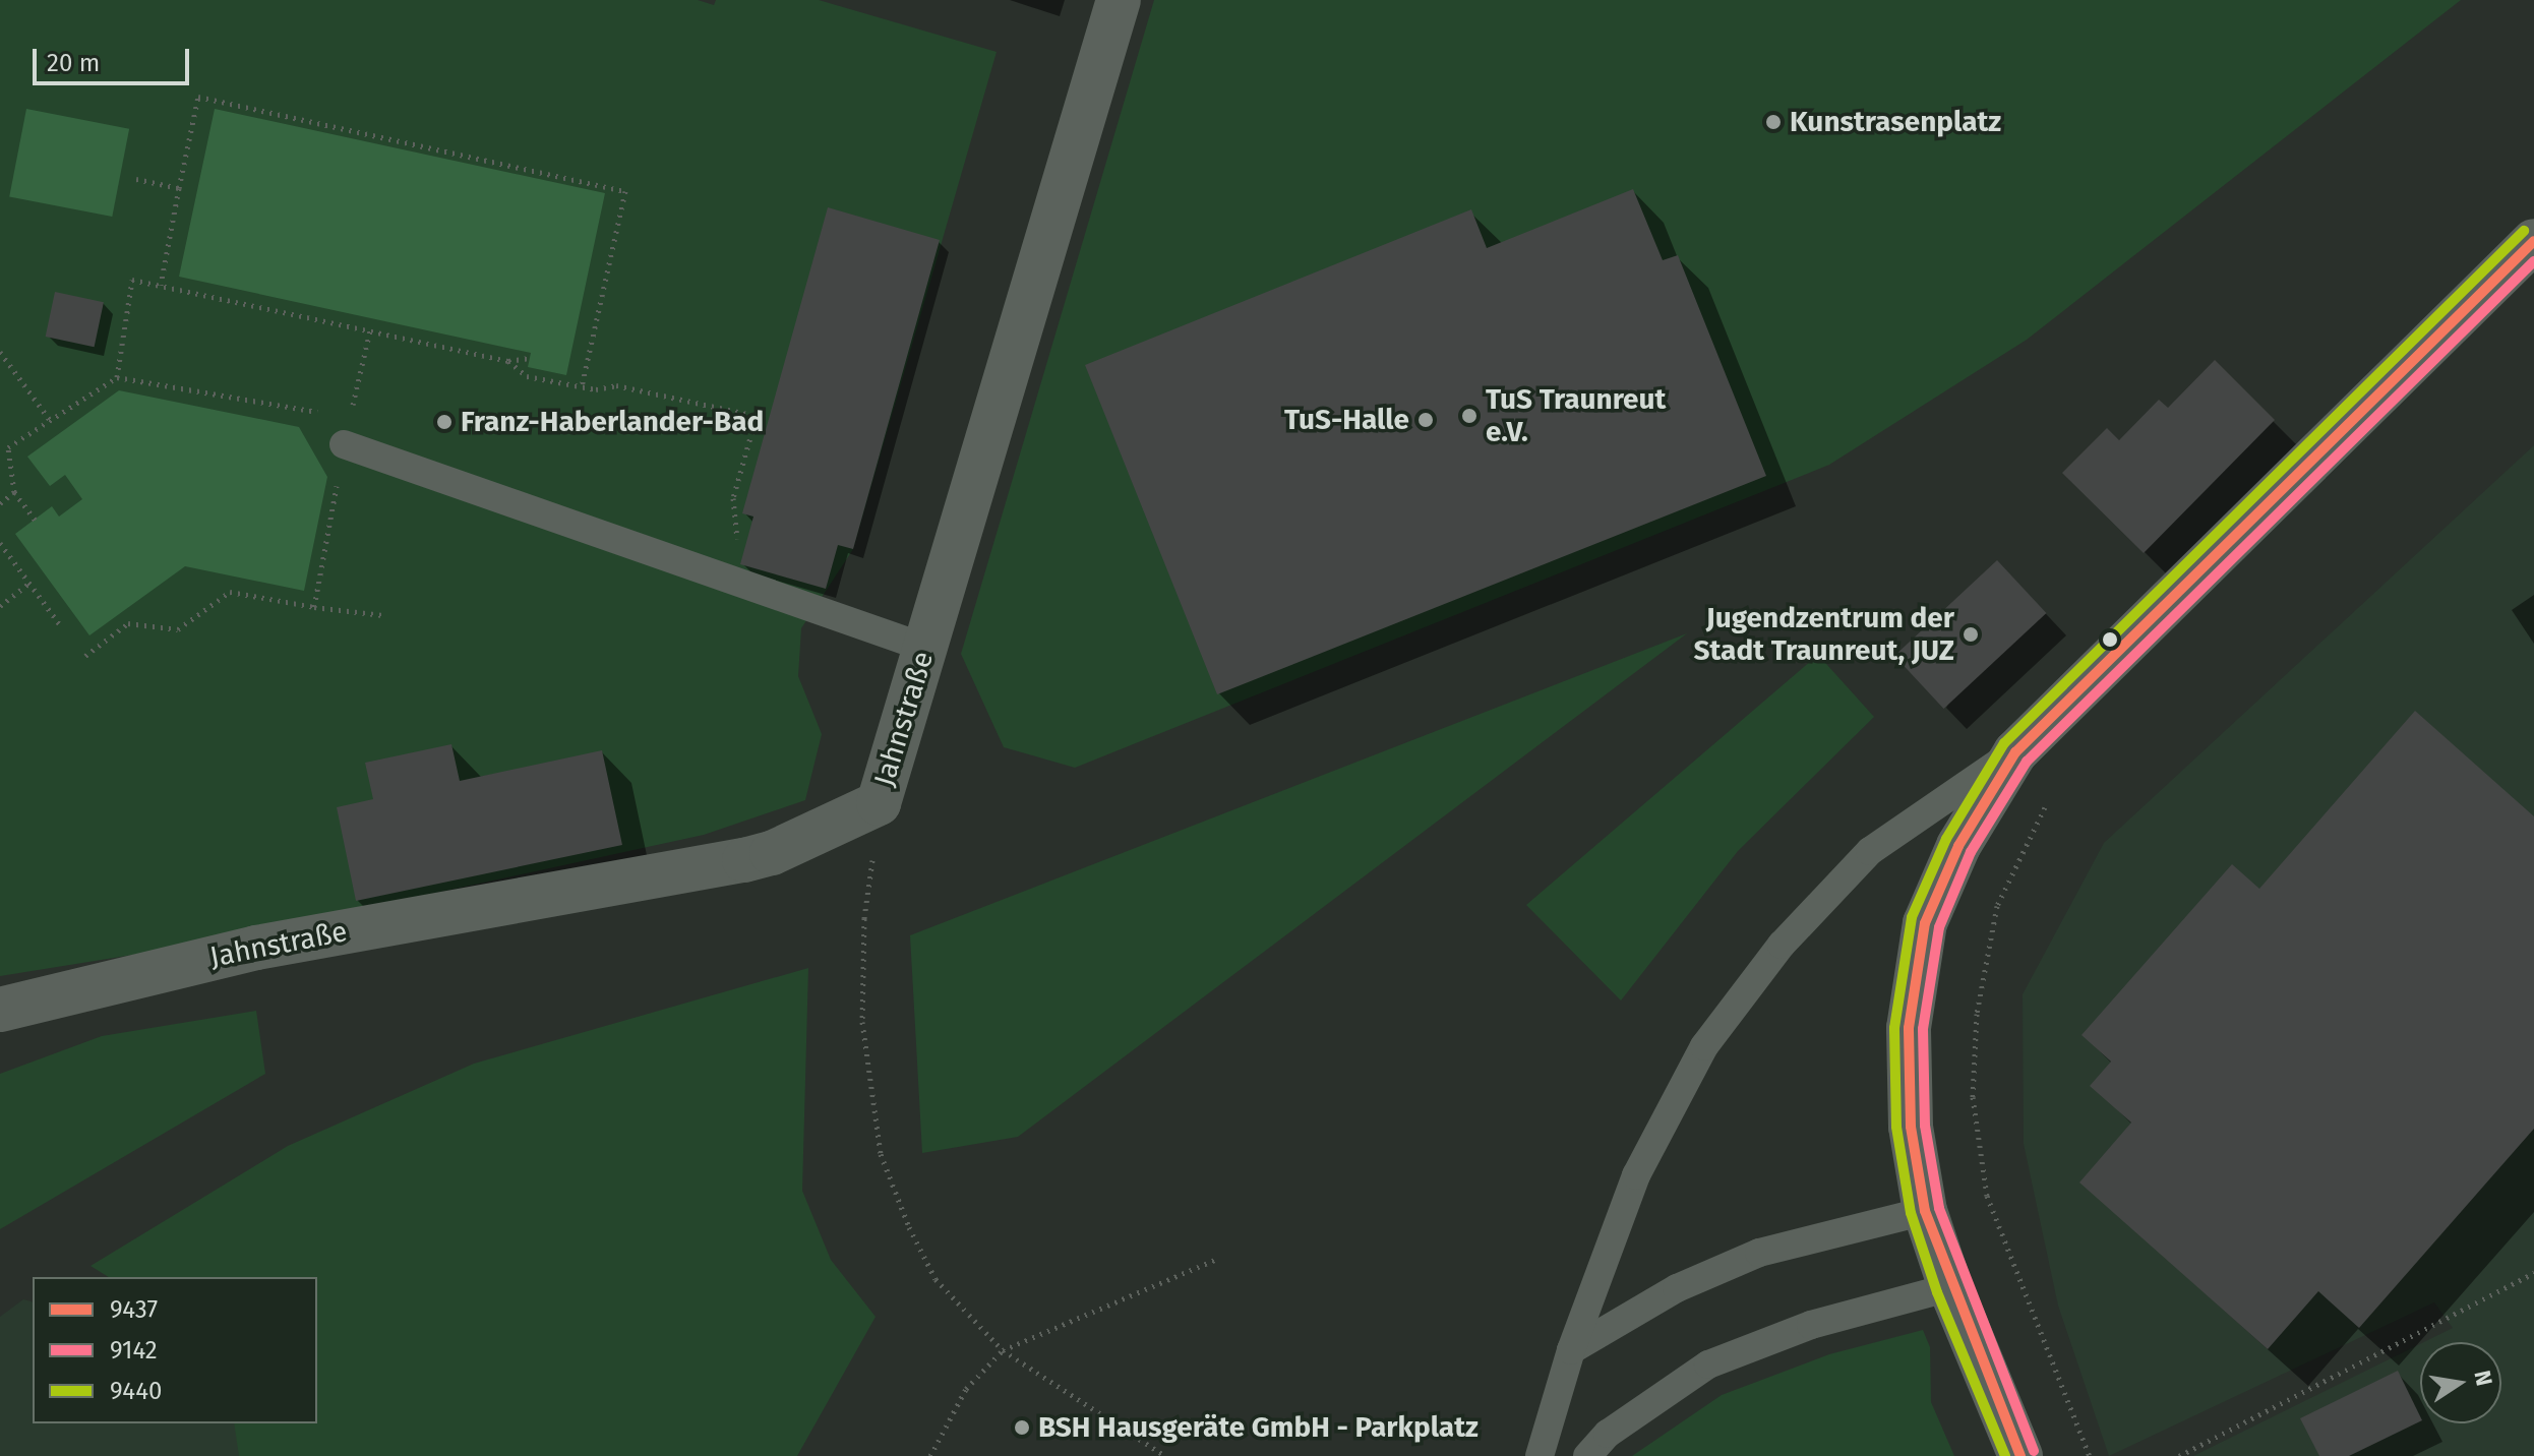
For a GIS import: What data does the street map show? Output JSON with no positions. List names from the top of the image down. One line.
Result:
{"streets":{"street":["Jahnstraße"]},"places":["Kunstrasenplatz","TuS Traunreut e.V.","TuS-Halle","Franz-Haberlander-Bad","Jugendzentrum der Stadt Traunreut, JUZ","BSH Hausgeräte GmbH - Parkplatz"],"lines":["transit line 9440","transit line 9437","transit line 9142"],"legend":["9437","9142","9440"],"scale_bar":"20 m","north":"right"}
